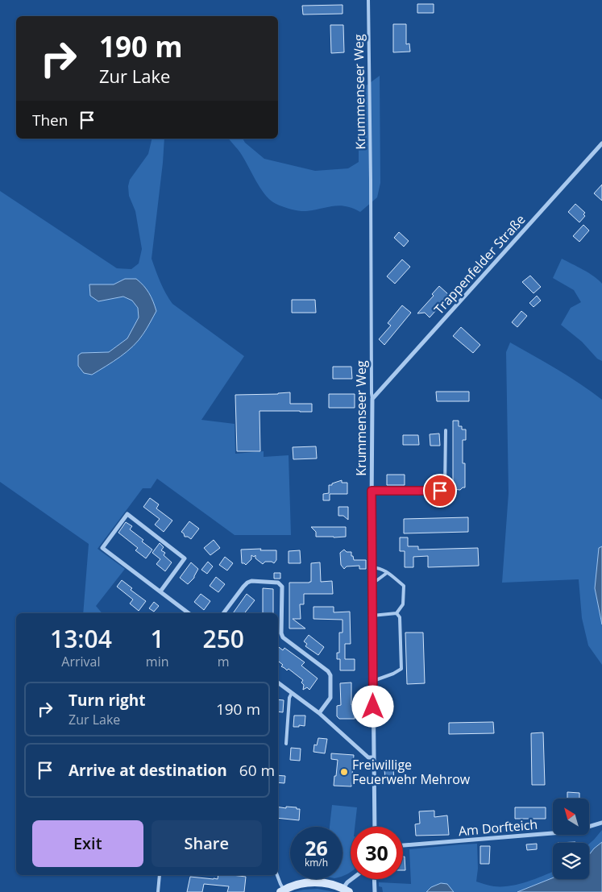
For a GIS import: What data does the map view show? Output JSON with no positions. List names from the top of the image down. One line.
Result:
{"streets":{"street":["Krummenseer Weg","Trappenfelder Straße","Am Dorfteich"]},"crossings":[["Krummenseer Weg","Trappenfelder Straße"]],"places":["Freiwillige Feuerwehr Mehrow"],"north":"top left","page":{"turn":["190 m","Zur Lake"],"then":"Then","eta":["13:04","Arrival","1","min","250","m"],"list":[{"name":"Turn right","note":"Zur Lake","value":"190 m"},{"name":"Arrive at destination","value":"60 m"}],"buttons":["Exit","Share"],"speed":"26 km/h","limit":"30"}}
